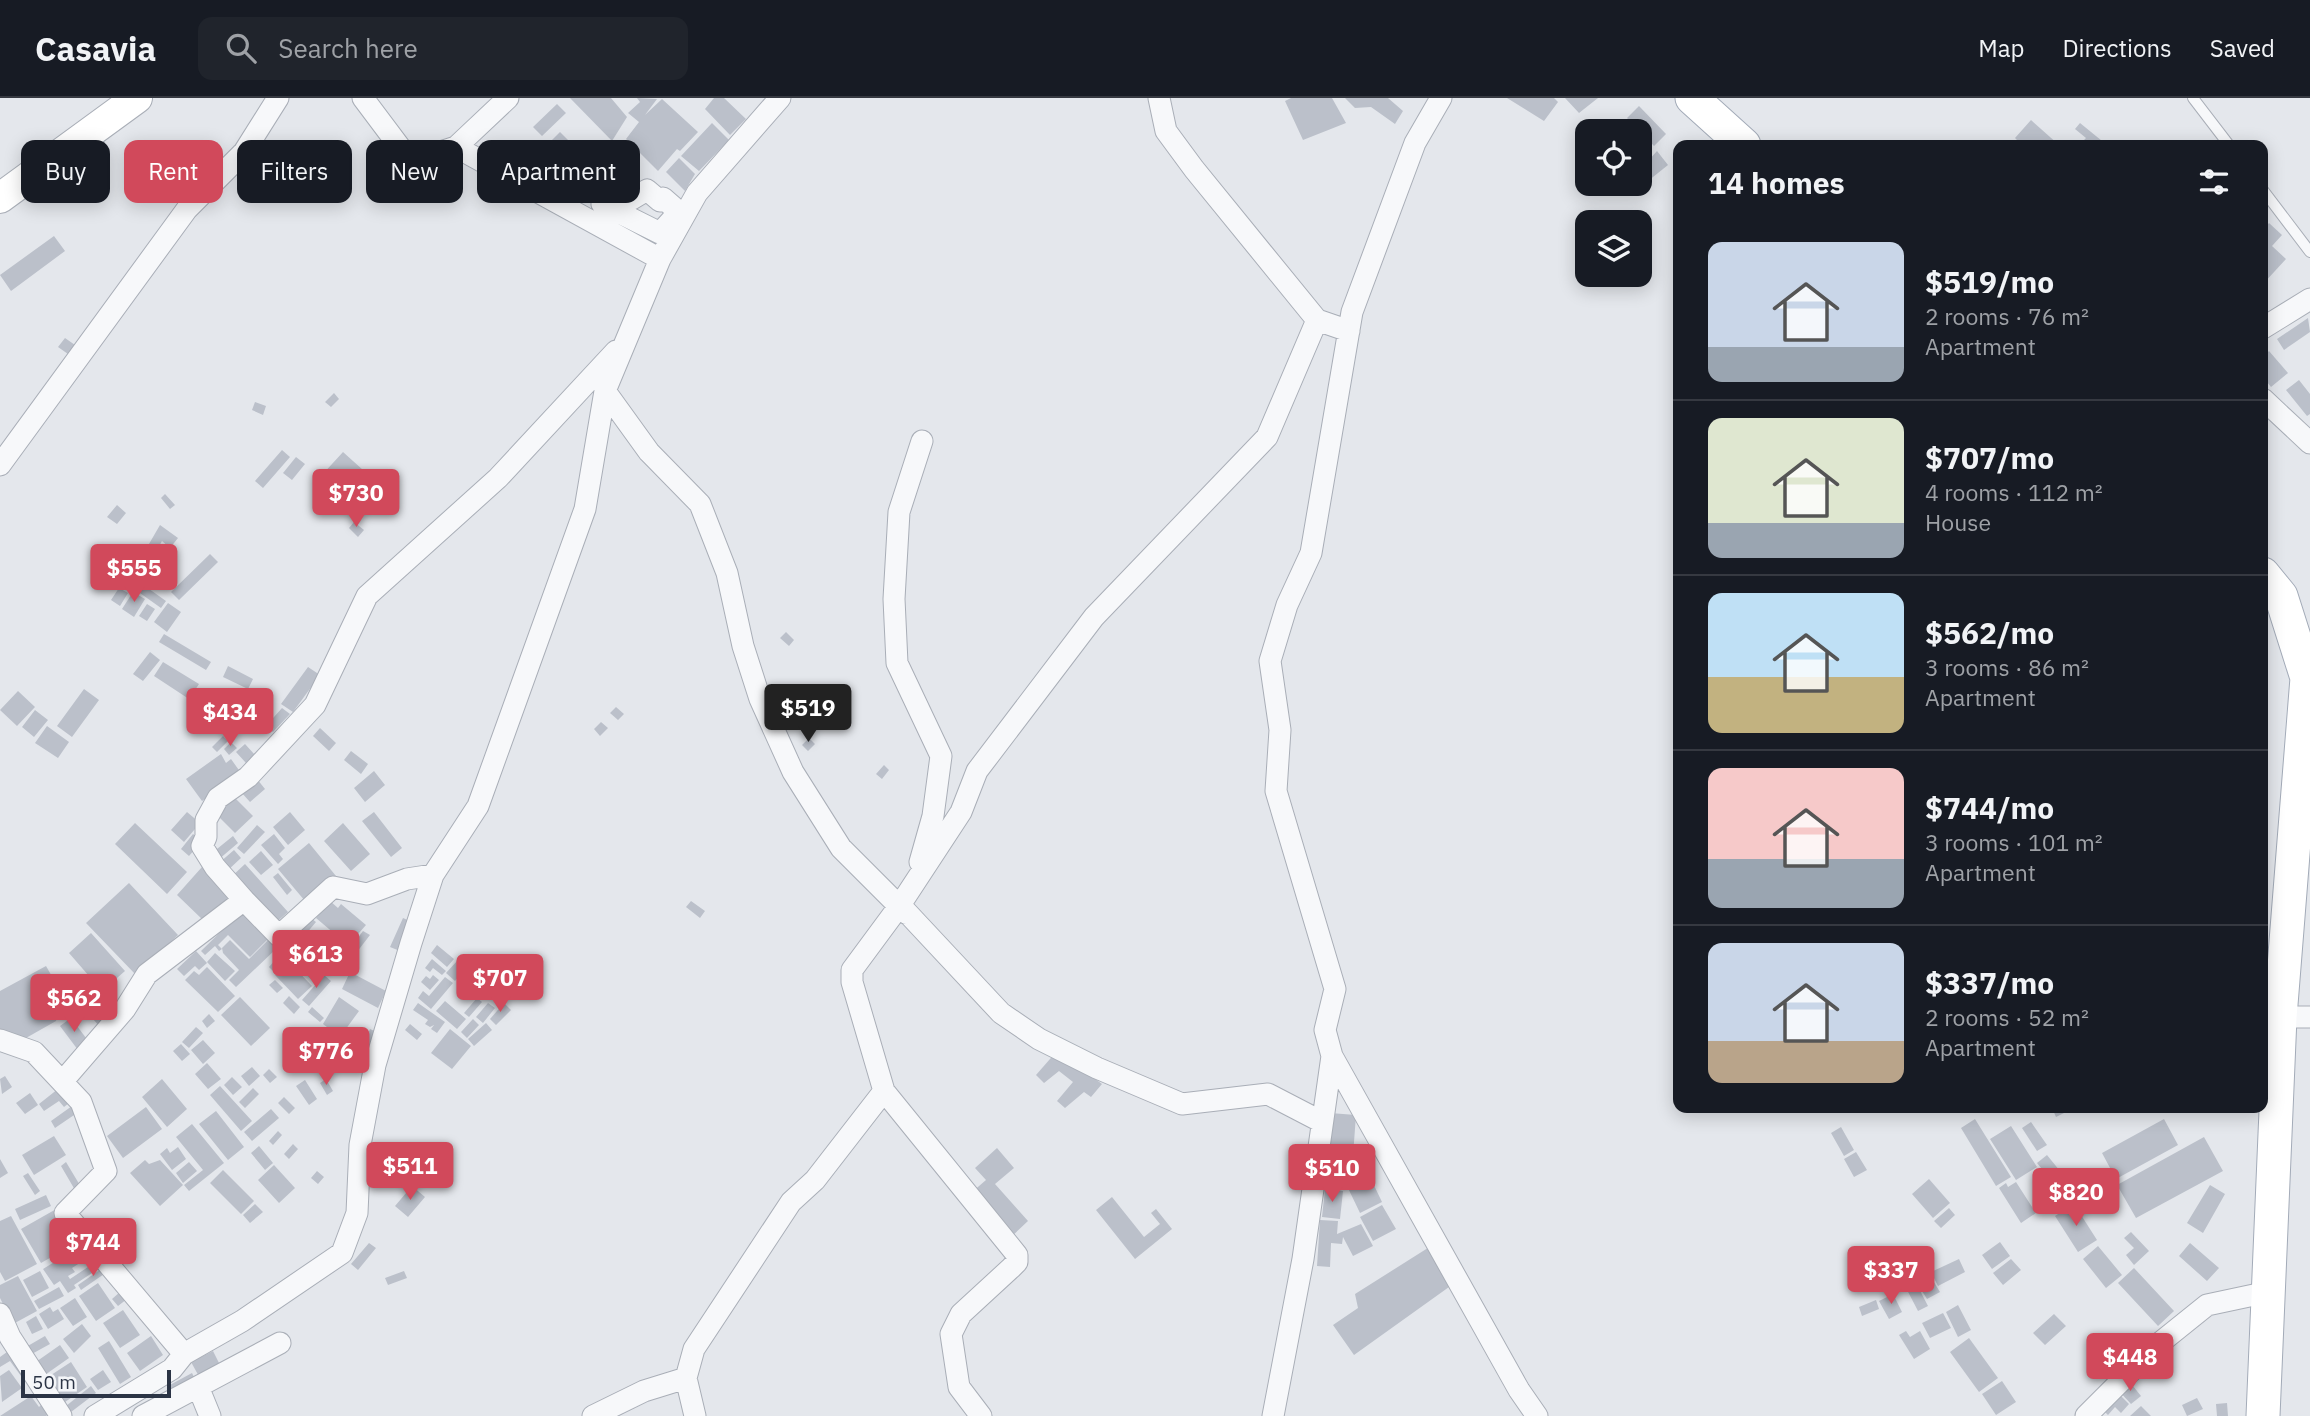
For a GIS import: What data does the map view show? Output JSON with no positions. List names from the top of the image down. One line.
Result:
{"scale_bar":"50 m","page":{"header":"Casavia","search":"Search here","nav":["Map","Directions","Saved"],"chip":["Buy","Rent","Filters","New","Apartment"],"heading":"14 homes","list":[{"name":"$519/mo","note":"2 rooms · 76 m² · Apartment"},{"name":"$707/mo","note":"4 rooms · 112 m² · House"},{"name":"$562/mo","note":"3 rooms · 86 m² · Apartment"},{"name":"$744/mo","note":"3 rooms · 101 m² · Apartment"},{"name":"$337/mo","note":"2 rooms · 52 m² · Apartment"}],"price":["$730","$555","$519","$434","$613","$707","$562","$776","$511","$510","$820","$744","$337","$448"],"scale":"50 m"}}
